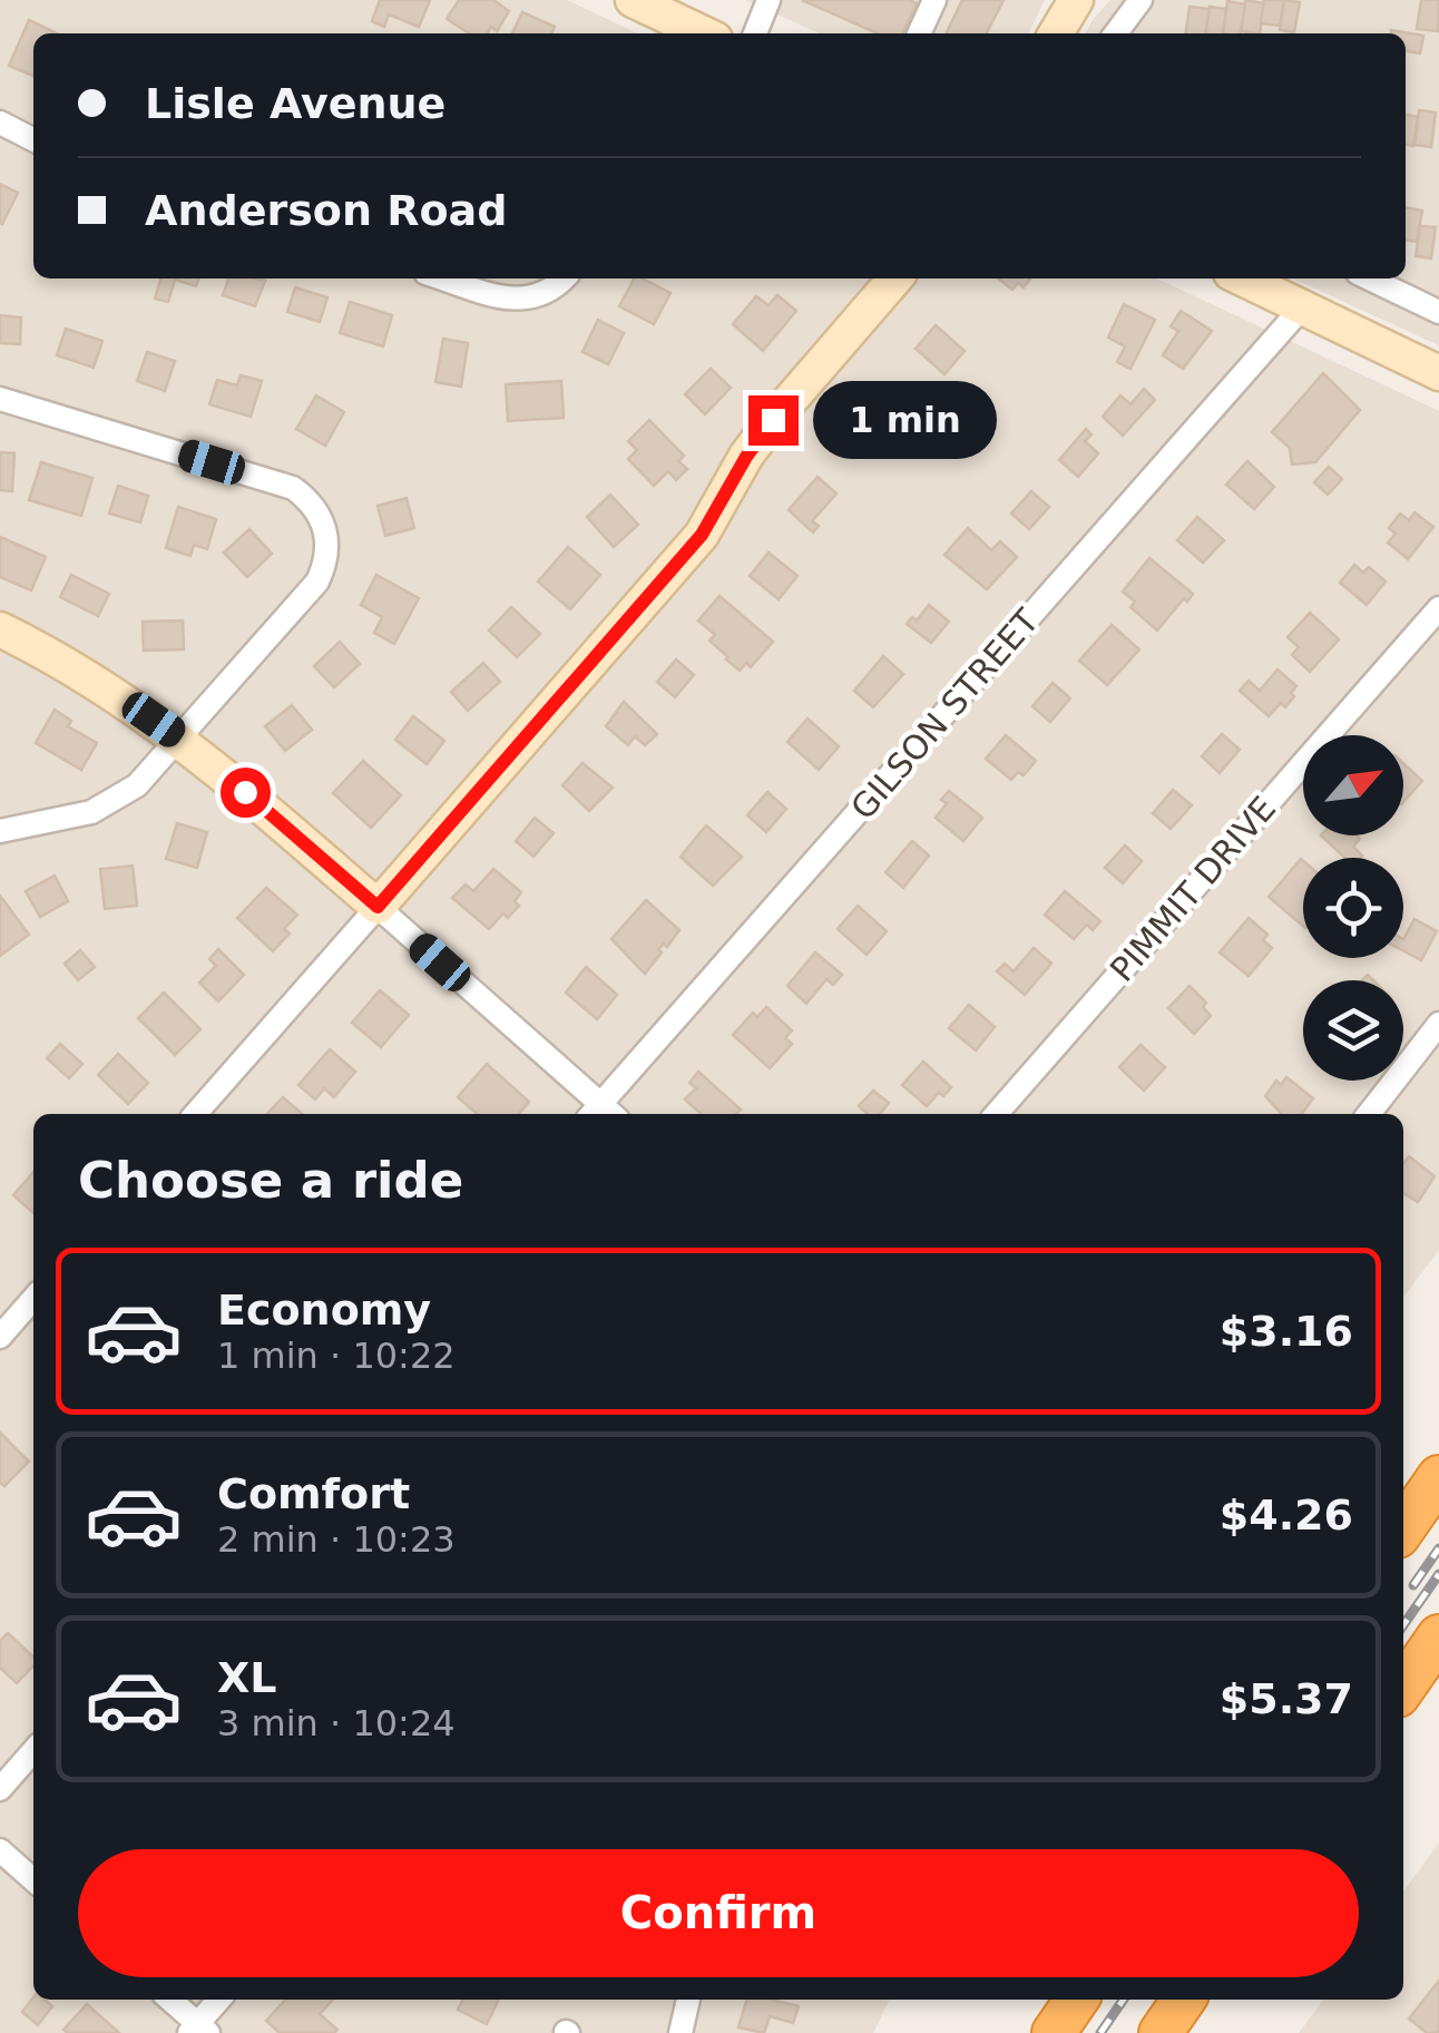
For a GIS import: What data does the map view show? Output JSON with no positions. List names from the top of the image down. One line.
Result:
{"streets":{"street":["GILSON STREET","PIMMIT DRIVE"]},"north":"top right","page":{"banner":["Lisle Avenue","Anderson Road"],"bubble":"1 min","heading":"Choose a ride","list":[{"name":"Economy","note":"1 min · 10:22","value":"$3.16"},{"name":"Comfort","note":"2 min · 10:23","value":"$4.26"},{"name":"XL","note":"3 min · 10:24","value":"$5.37"}],"buttons":"Confirm"}}
